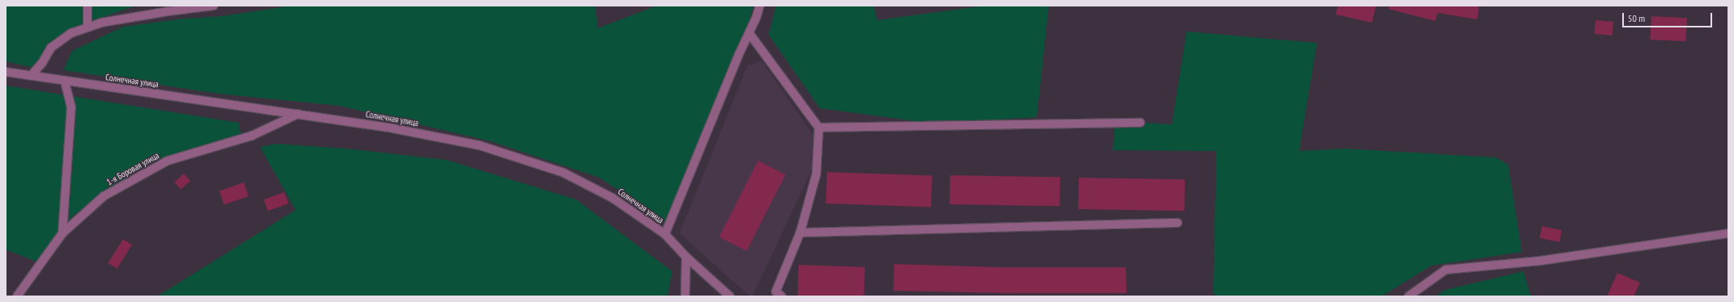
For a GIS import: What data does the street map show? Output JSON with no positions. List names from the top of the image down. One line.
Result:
{"streets":{"street":["Солнечная улица","1-я Боровая улица"]},"crossings":[["Солнечная улица","1-я Боровая улица"]],"scale_bar":"50 m"}
